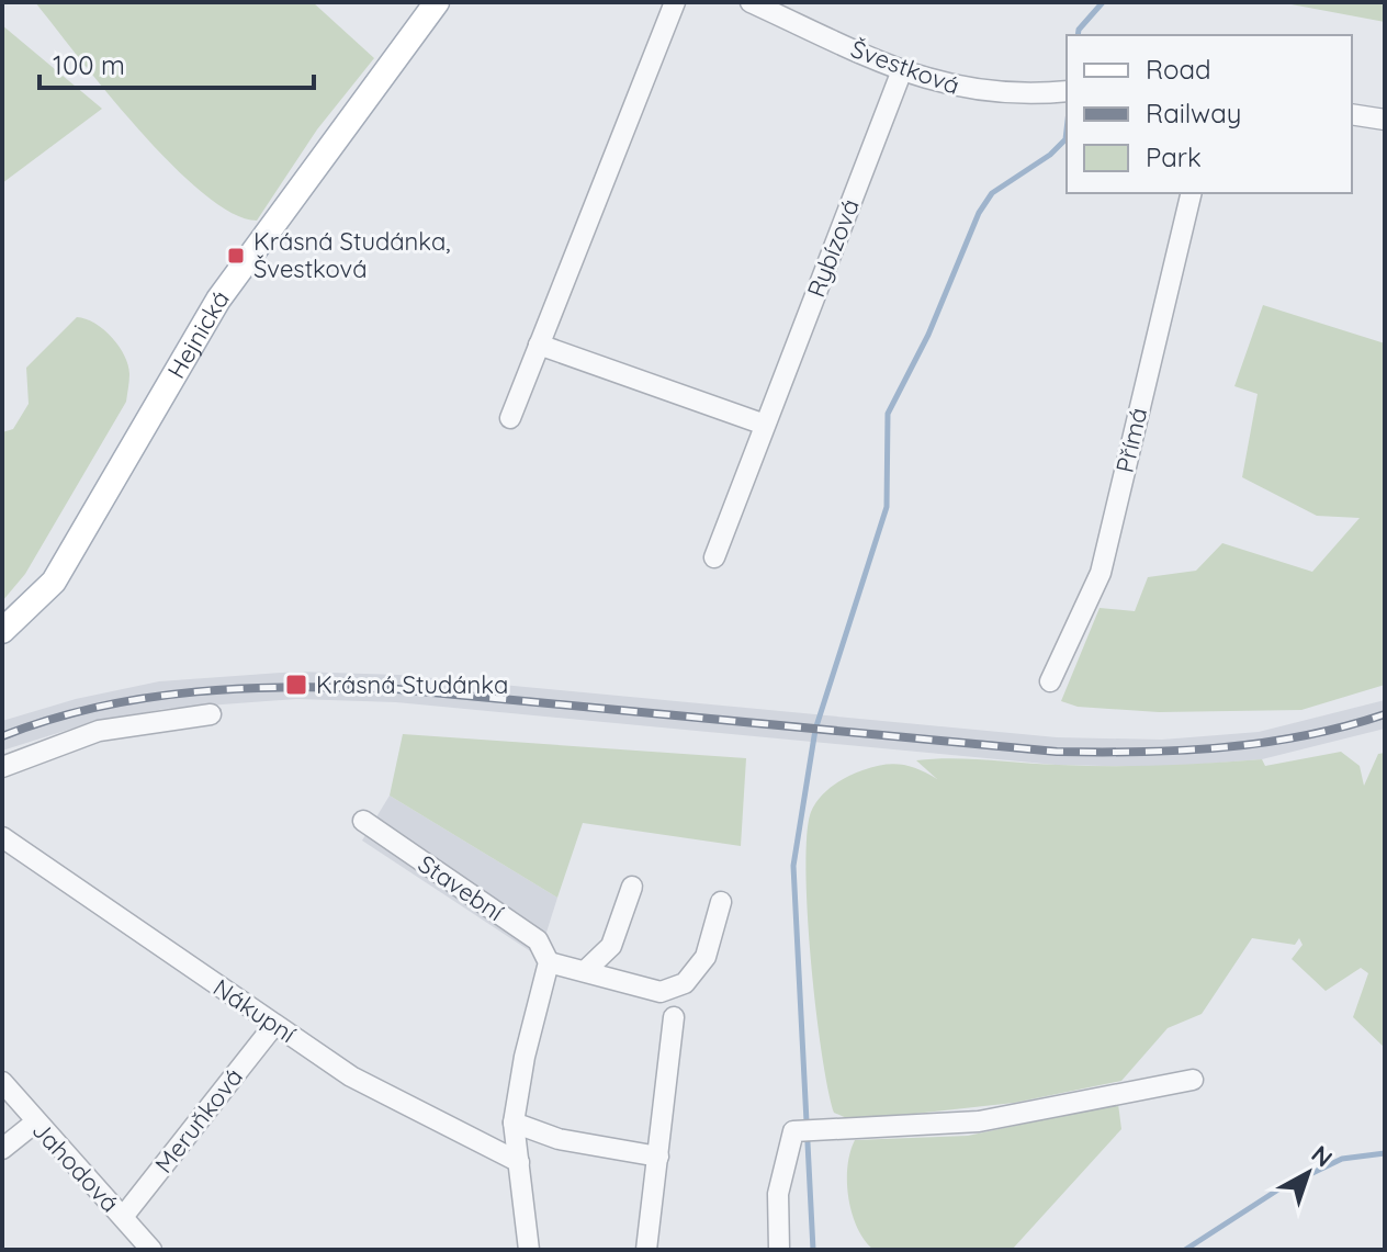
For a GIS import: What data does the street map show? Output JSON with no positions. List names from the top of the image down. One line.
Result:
{"streets":{"main road":["Hejnická"],"street":["Švestková","Rybízová","Přímá","Stavební","Nákupní","Meruňková","Jahodová"]},"crossings":[["Švestková","Rybízová"],["Nákupní","Meruňková"],["Meruňková","Jahodová"]],"places":{"transit":["Krásná Studánka, Švestková","Krásná Studánka"]},"legend":["Road","Railway","Park"],"scale_bar":"100 m","north":"top right"}
